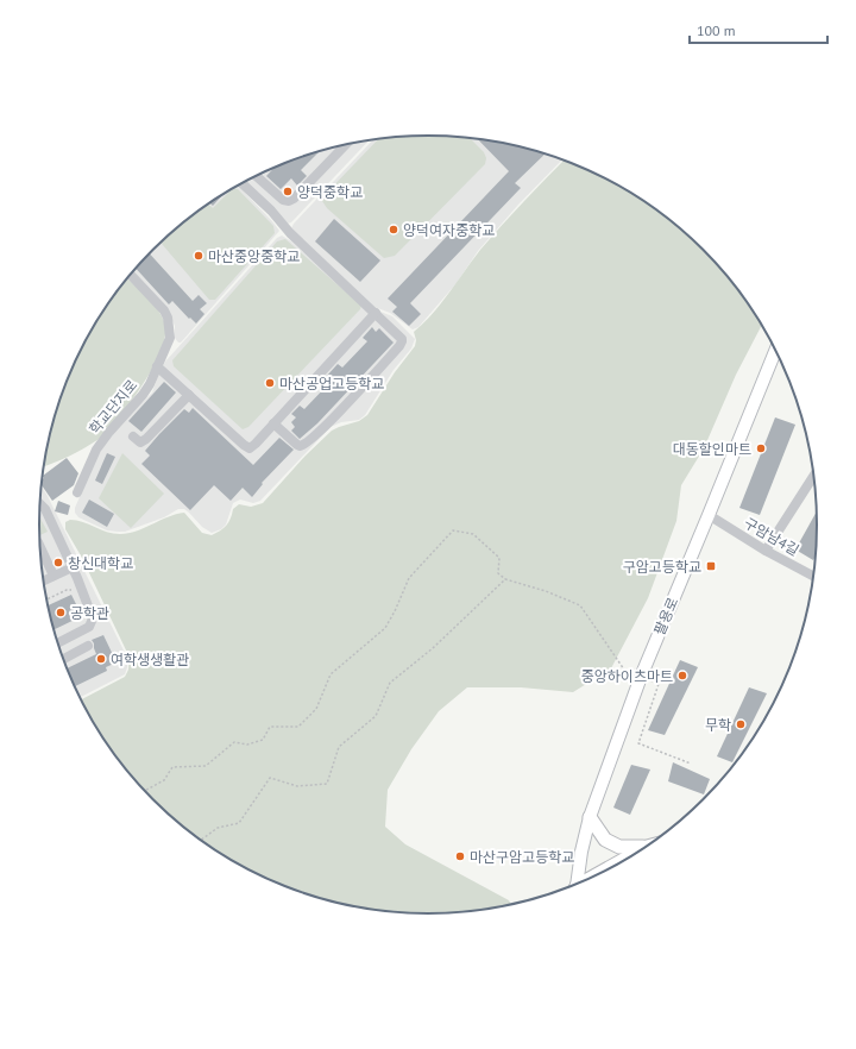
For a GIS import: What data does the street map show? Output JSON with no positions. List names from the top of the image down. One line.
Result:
{"streets":{"main road":["팔용로"],"street":["학교단지로","구암남4길"]},"crossings":[["구암남4길","팔용로"]],"places":{"other":["양덕중학교","양덕여자중학교","마산중앙중학교","마산공업고등학교","대동할인마트","창신대학교","공학관","여학생생활관","중앙하이츠마트","무학","마산구암고등학교"],"transit":["구암고등학교"]},"scale_bar":"100 m"}
